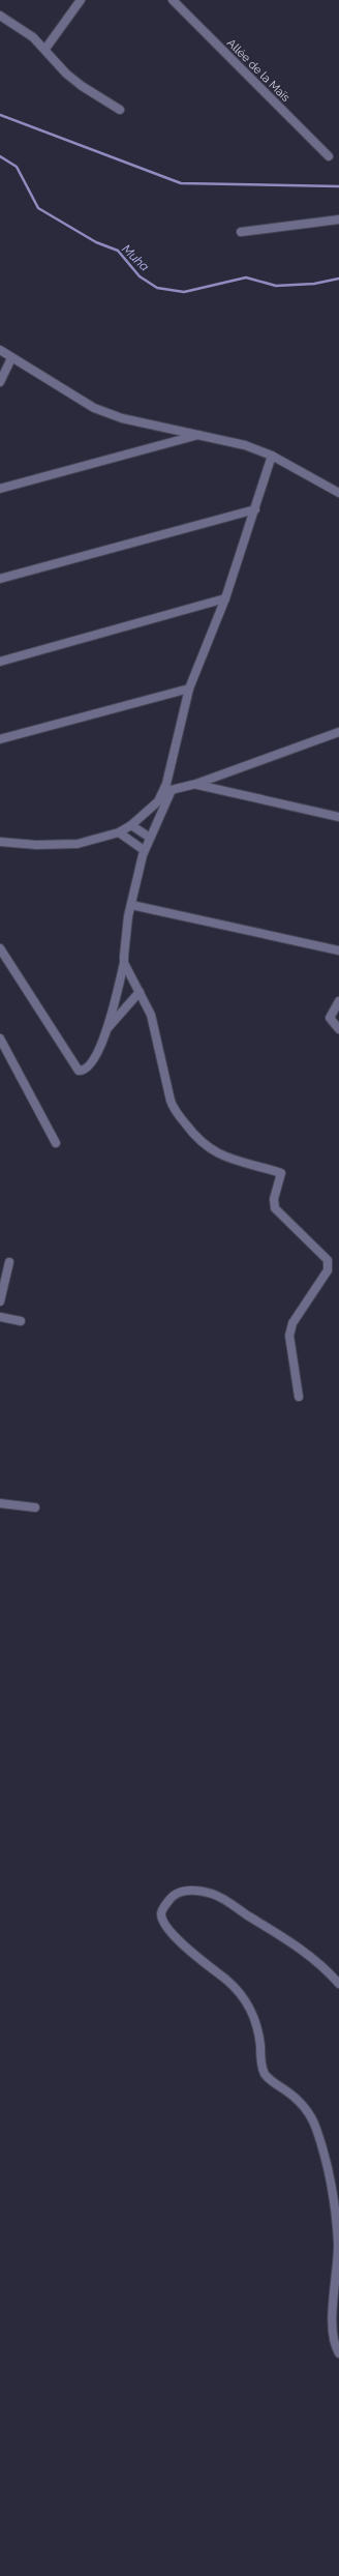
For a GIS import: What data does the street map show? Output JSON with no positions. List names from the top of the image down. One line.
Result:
{"streets":{"street":["Allée de la Maïs"]},"water":["Muha"]}
